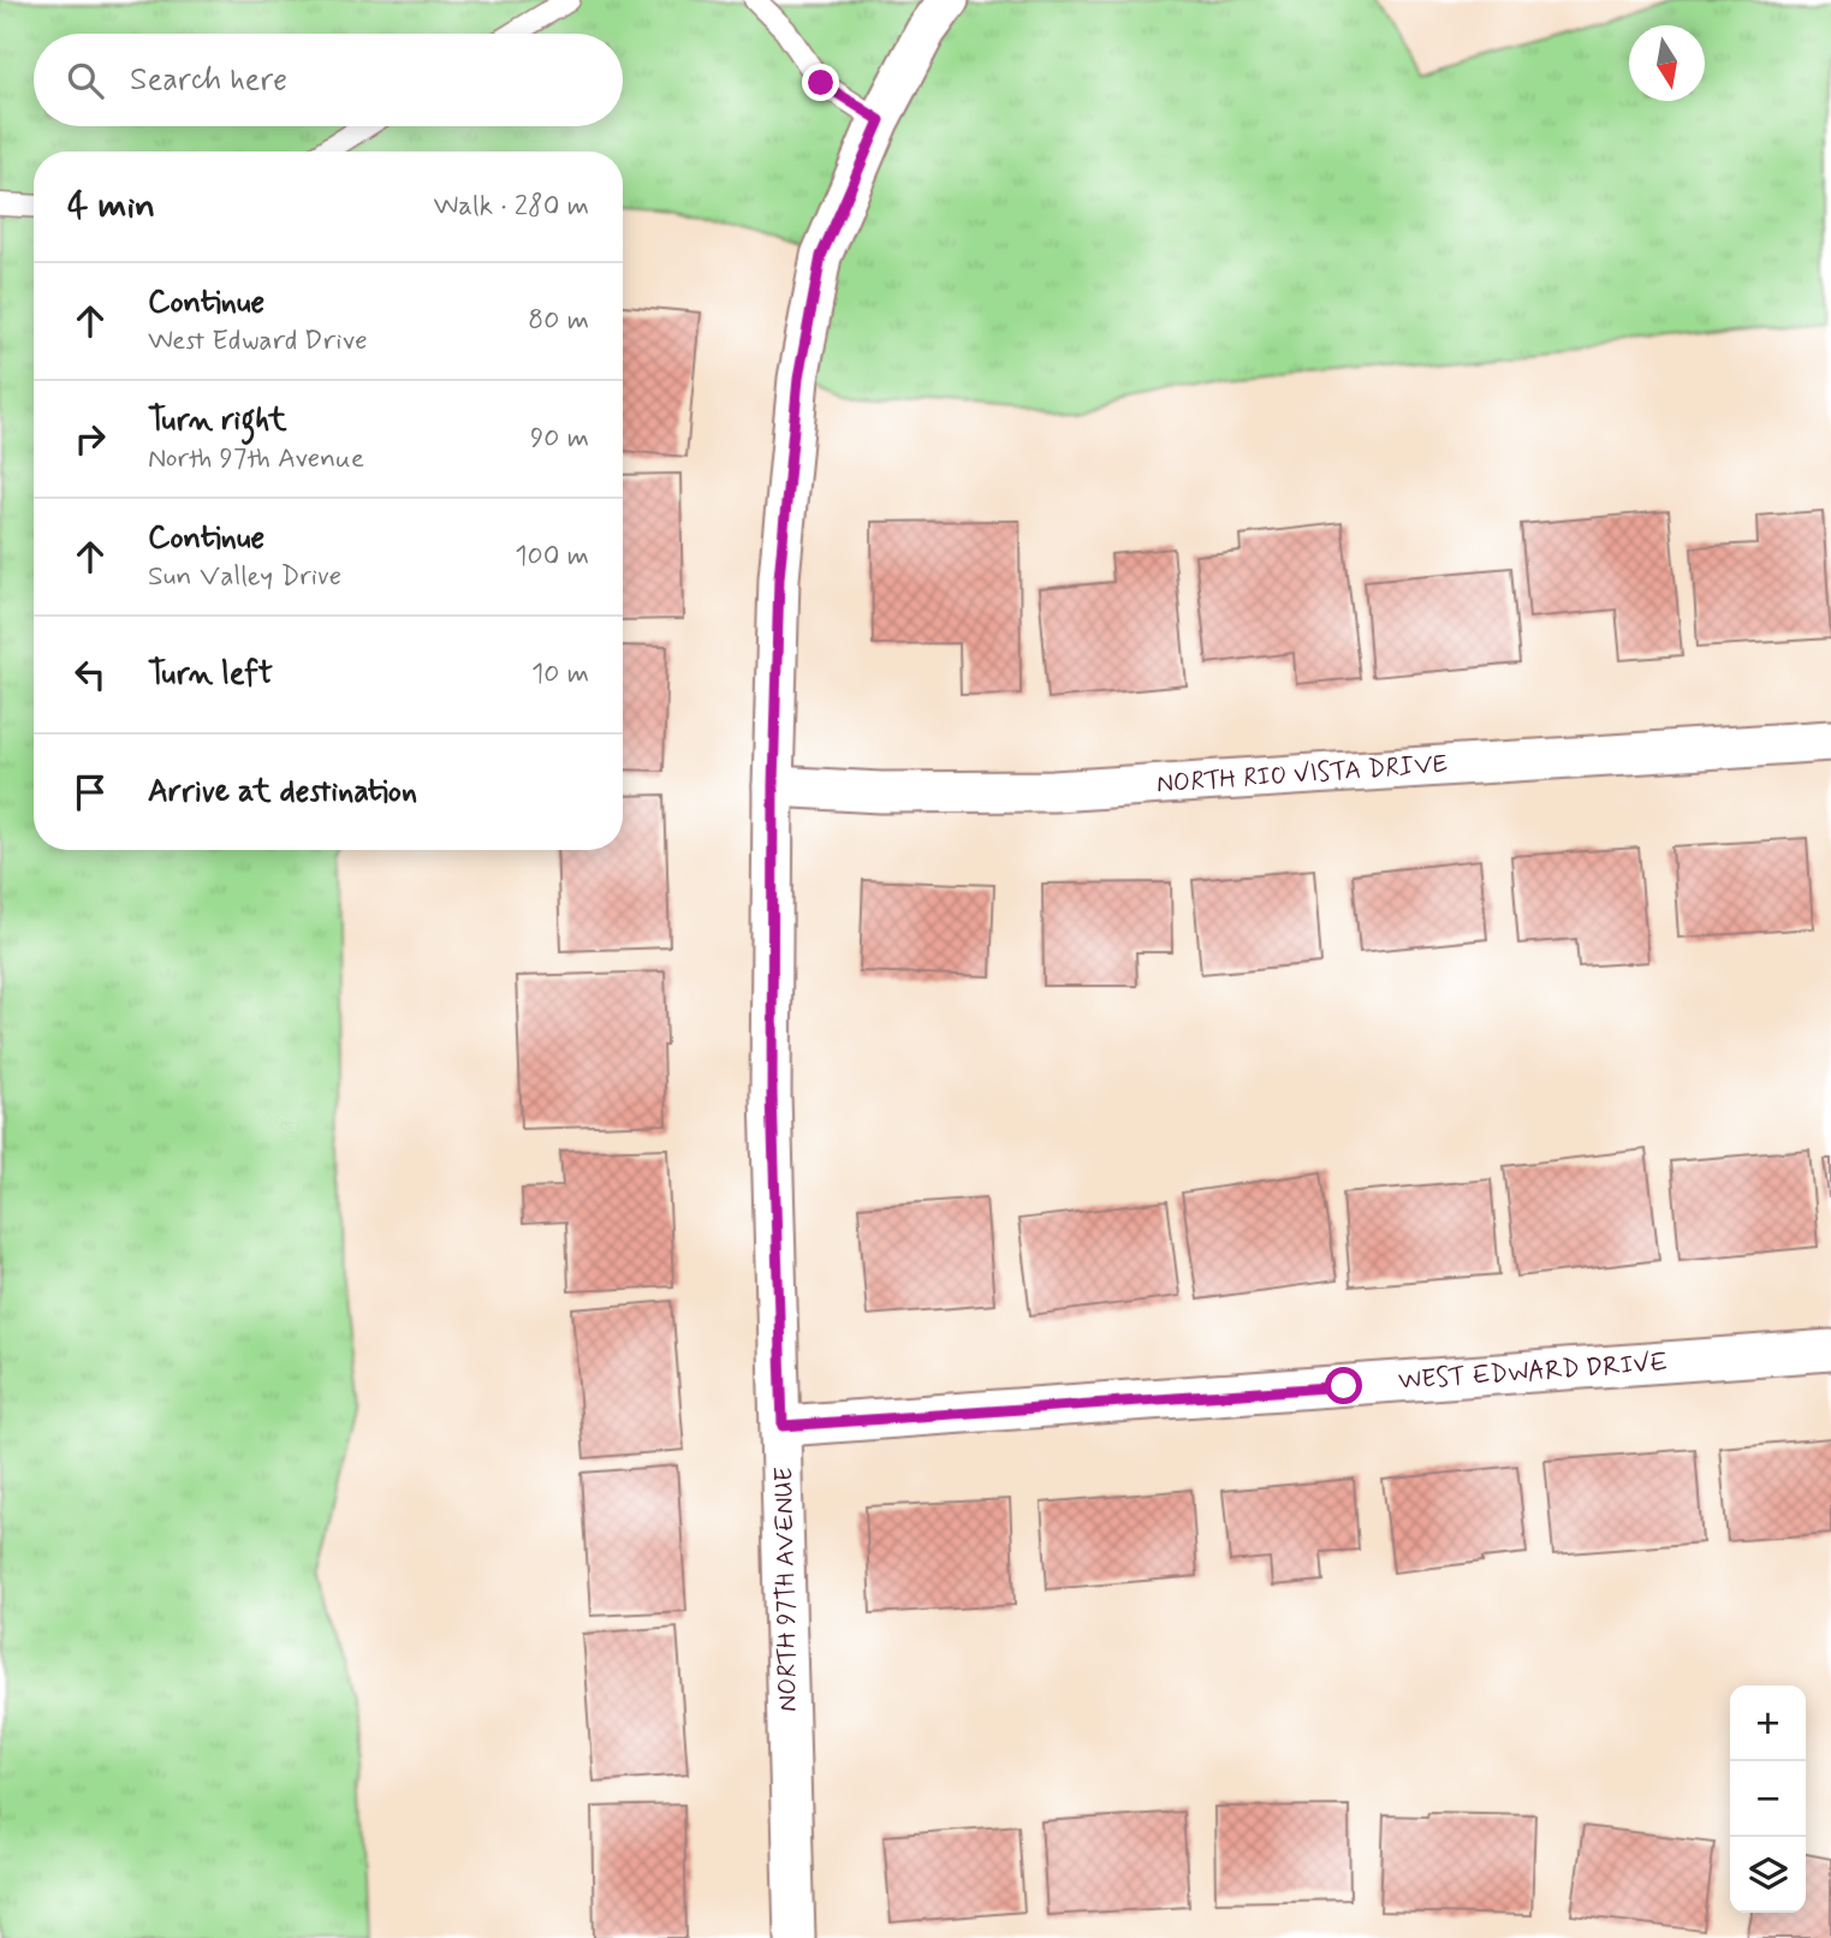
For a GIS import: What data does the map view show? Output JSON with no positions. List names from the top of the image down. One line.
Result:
{"streets":{"street":["NORTH RIO VISTA DRIVE","WEST EDWARD DRIVE","NORTH 97TH AVENUE"]},"crossings":[["NORTH RIO VISTA DRIVE","NORTH 97TH AVENUE"],["WEST EDWARD DRIVE","NORTH 97TH AVENUE"]],"north":"bottom","page":{"search":"Search here","heading":["4 min","Walk · 280 m"],"list":[["Continue","West Edward Drive","80 m"],["Turn right","North 97th Avenue","90 m"],["Continue","Sun Valley Drive","100 m"],["Turn left","10 m"],"Arrive at destination"],"map_buttons":["+","−"]}}
